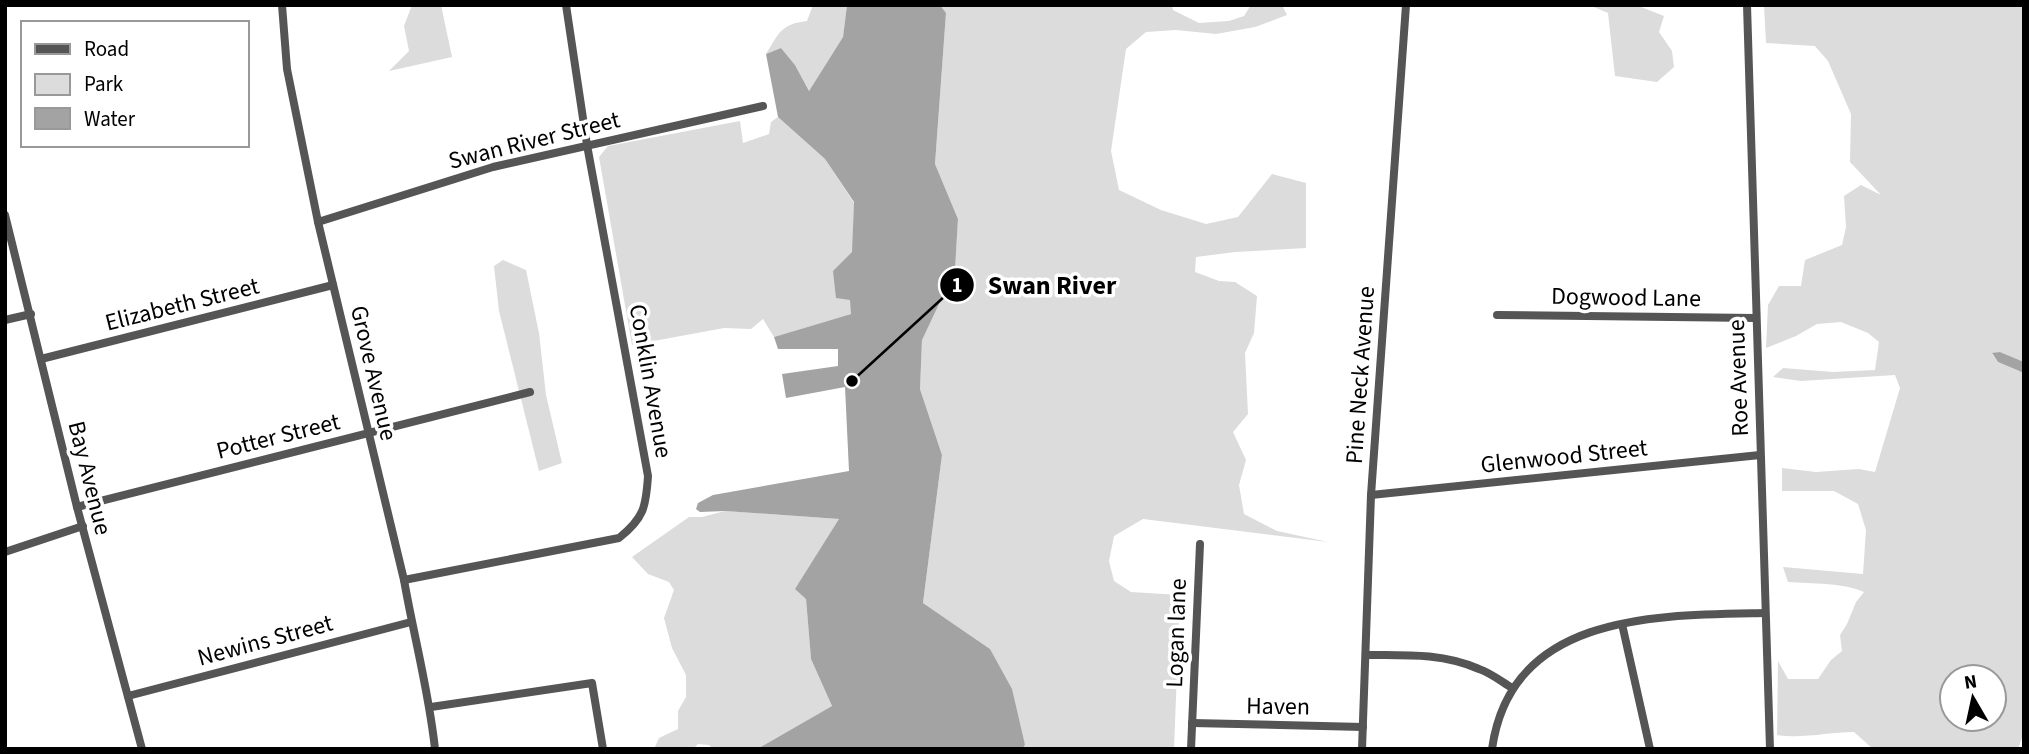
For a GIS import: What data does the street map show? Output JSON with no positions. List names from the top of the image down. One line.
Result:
{"streets":{"street":["Swan River Street","Dogwood Lane","Elizabeth Street","Grove Avenue","Pine Neck Avenue","Roe Avenue","Conklin Avenue","Potter Street","Glenwood Street","Bay Avenue","Logan lane","Newins Street","Haven"]},"crossings":[["Swan River Street","Grove Avenue"],["Swan River Street","Conklin Avenue"],["Dogwood Lane","Roe Avenue"],["Elizabeth Street","Grove Avenue"],["Elizabeth Street","Bay Avenue"],["Grove Avenue","Conklin Avenue"],["Grove Avenue","Potter Street"],["Grove Avenue","Newins Street"],["Pine Neck Avenue","Glenwood Street"],["Pine Neck Avenue","Haven"],["Roe Avenue","Glenwood Street"],["Potter Street","Bay Avenue"],["Bay Avenue","Newins Street"],["Logan lane","Haven"]],"places":["Swan River"],"legend":["Road","Park","Water"],"north":"top"}
